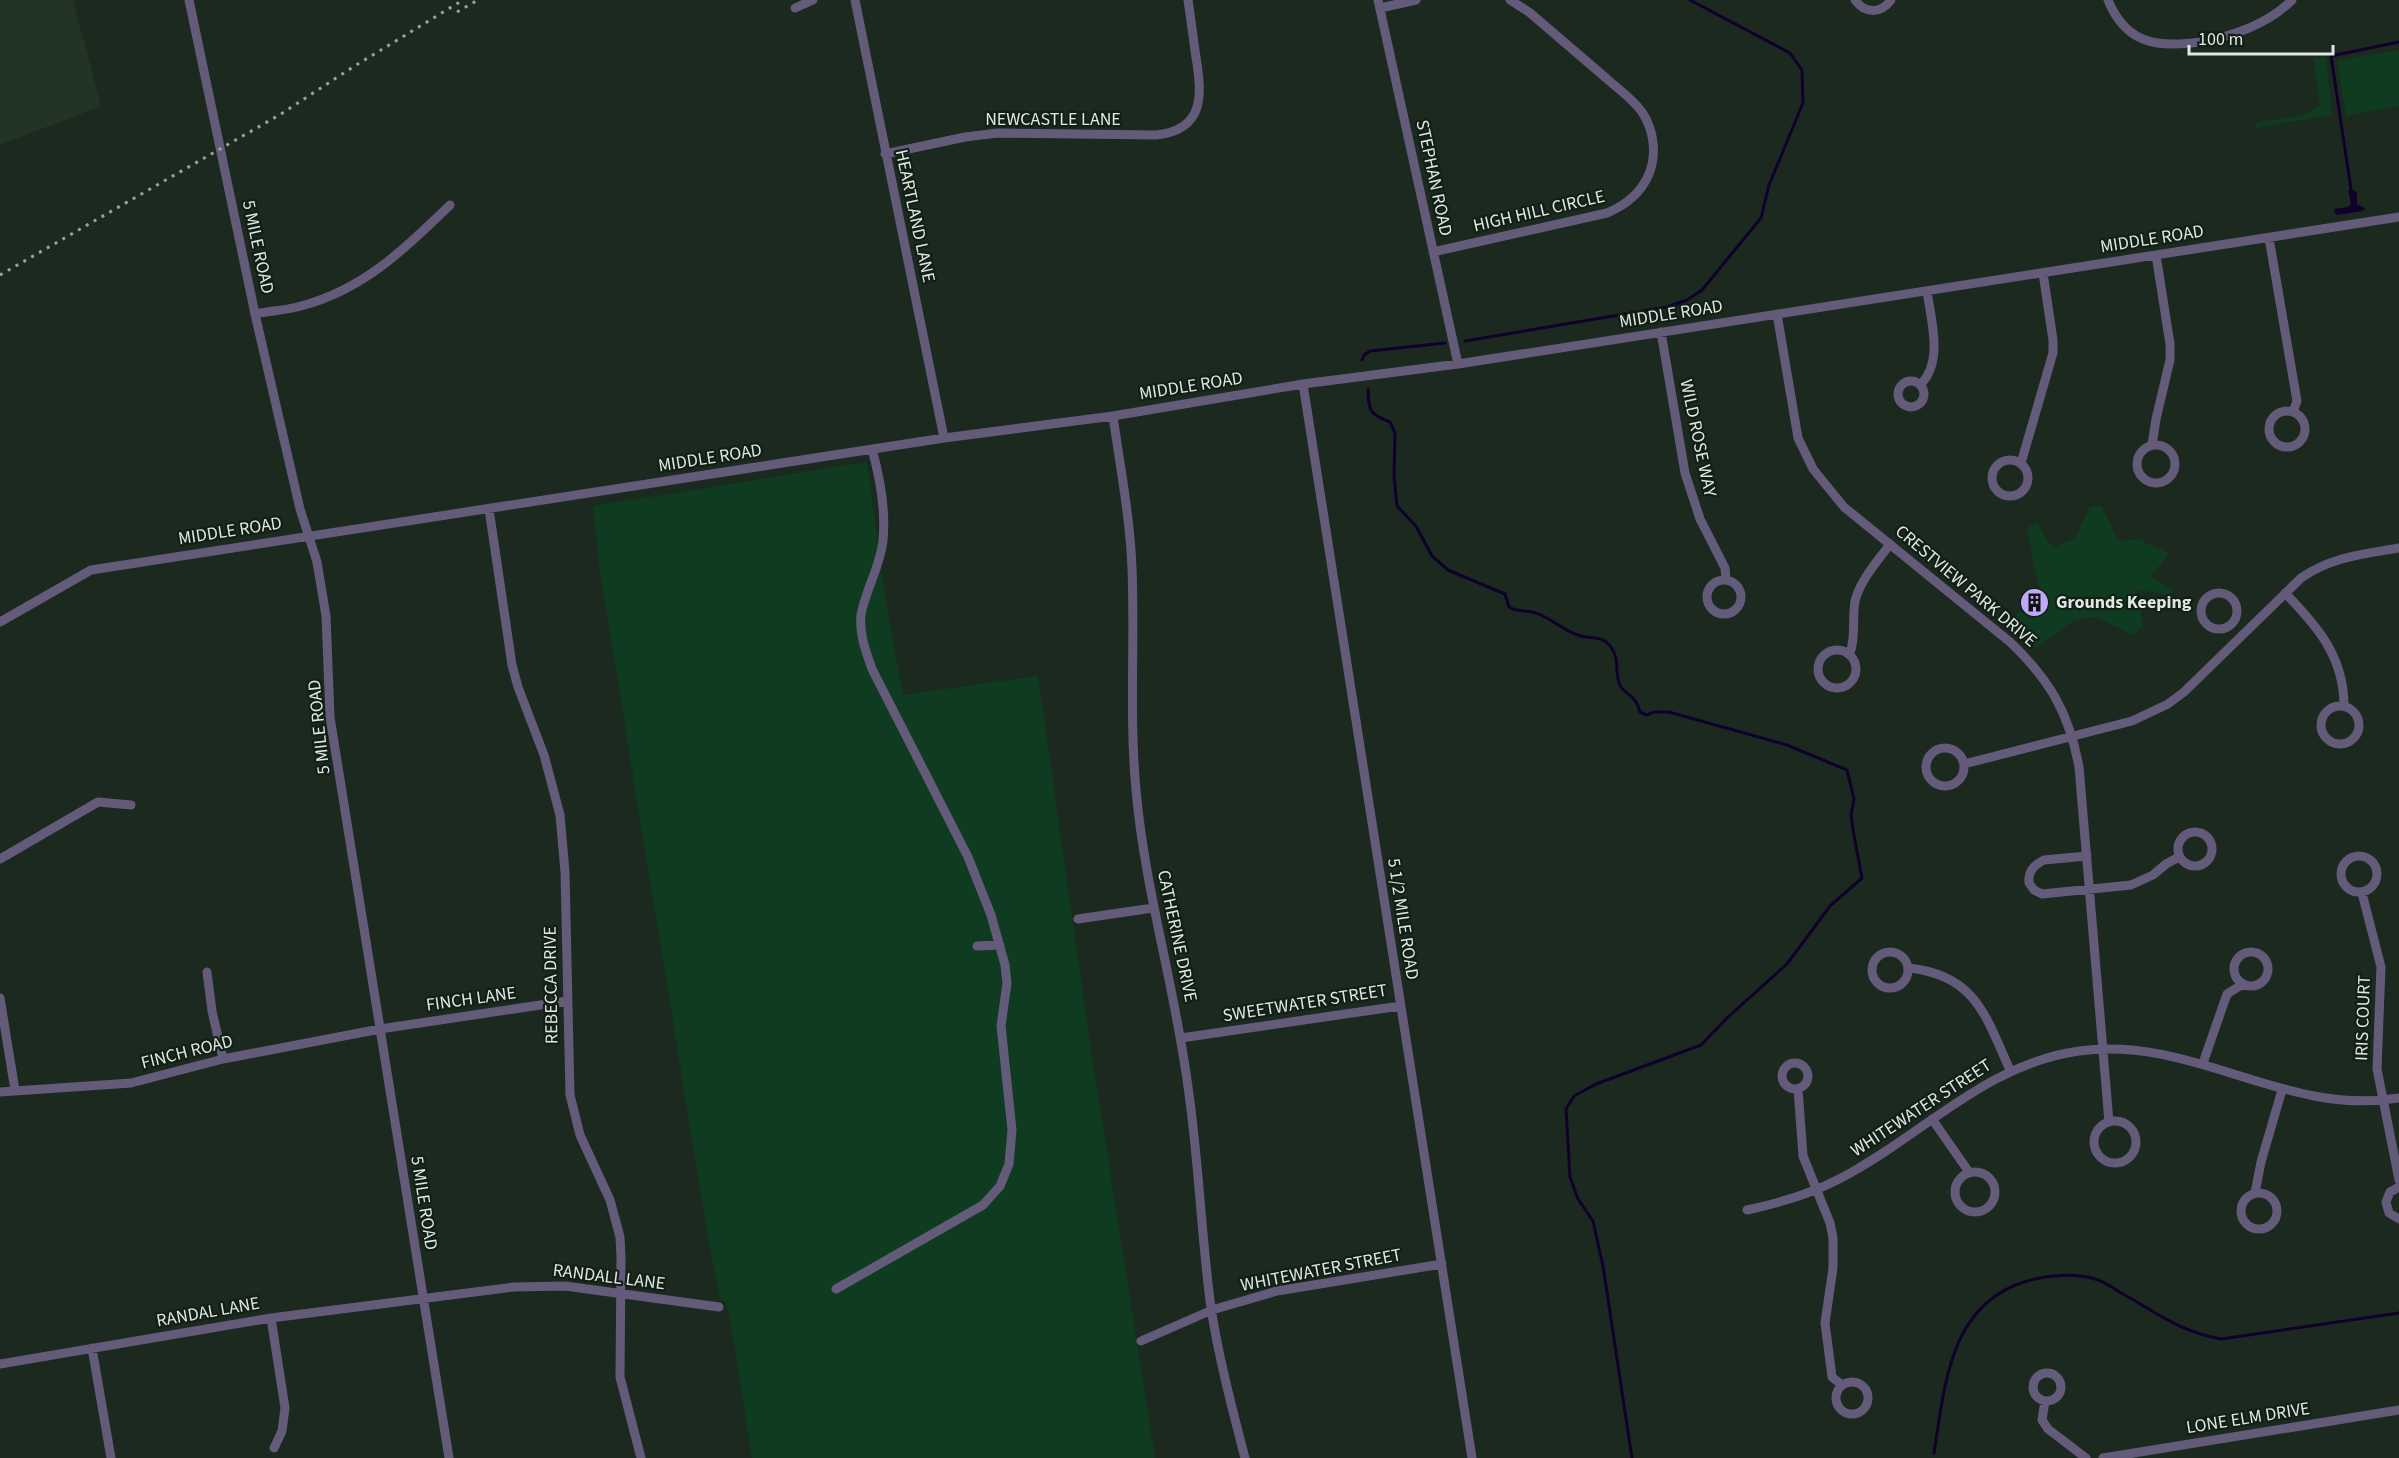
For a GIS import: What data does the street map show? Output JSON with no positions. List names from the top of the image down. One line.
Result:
{"streets":{"street":["NEWCASTLE LANE","STEPHAN ROAD","HIGH HILL CIRCLE","HEARTLAND LANE","MIDDLE ROAD","5 MILE ROAD","WILD ROSE WAY","CRESTVIEW PARK DRIVE","5 1/2 MILE ROAD","CATHERINE DRIVE","REBECCA DRIVE","FINCH LANE","SWEETWATER STREET","IRIS COURT","FINCH ROAD","WHITEWATER STREET","RANDALL LANE","RANDAL LANE","LONE ELM DRIVE"]},"crossings":[["NEWCASTLE LANE","HEARTLAND LANE"],["STEPHAN ROAD","HIGH HILL CIRCLE"],["STEPHAN ROAD","MIDDLE ROAD"],["HEARTLAND LANE","MIDDLE ROAD"],["MIDDLE ROAD","5 MILE ROAD"],["MIDDLE ROAD","WILD ROSE WAY"],["MIDDLE ROAD","CRESTVIEW PARK DRIVE"],["MIDDLE ROAD","5 1/2 MILE ROAD"],["MIDDLE ROAD","CATHERINE DRIVE"],["MIDDLE ROAD","REBECCA DRIVE"],["5 MILE ROAD","FINCH LANE"],["5 MILE ROAD","FINCH ROAD"],["5 MILE ROAD","RANDALL LANE"],["5 MILE ROAD","RANDAL LANE"],["CRESTVIEW PARK DRIVE","WHITEWATER STREET"],["5 1/2 MILE ROAD","SWEETWATER STREET"],["5 1/2 MILE ROAD","WHITEWATER STREET"],["CATHERINE DRIVE","SWEETWATER STREET"],["CATHERINE DRIVE","WHITEWATER STREET"],["REBECCA DRIVE","FINCH LANE"],["REBECCA DRIVE","RANDALL LANE"],["FINCH LANE","FINCH ROAD"],["IRIS COURT","WHITEWATER STREET"],["RANDALL LANE","RANDAL LANE"]],"places":{"building":["Grounds Keeping"]},"scale_bar":"100 m"}
